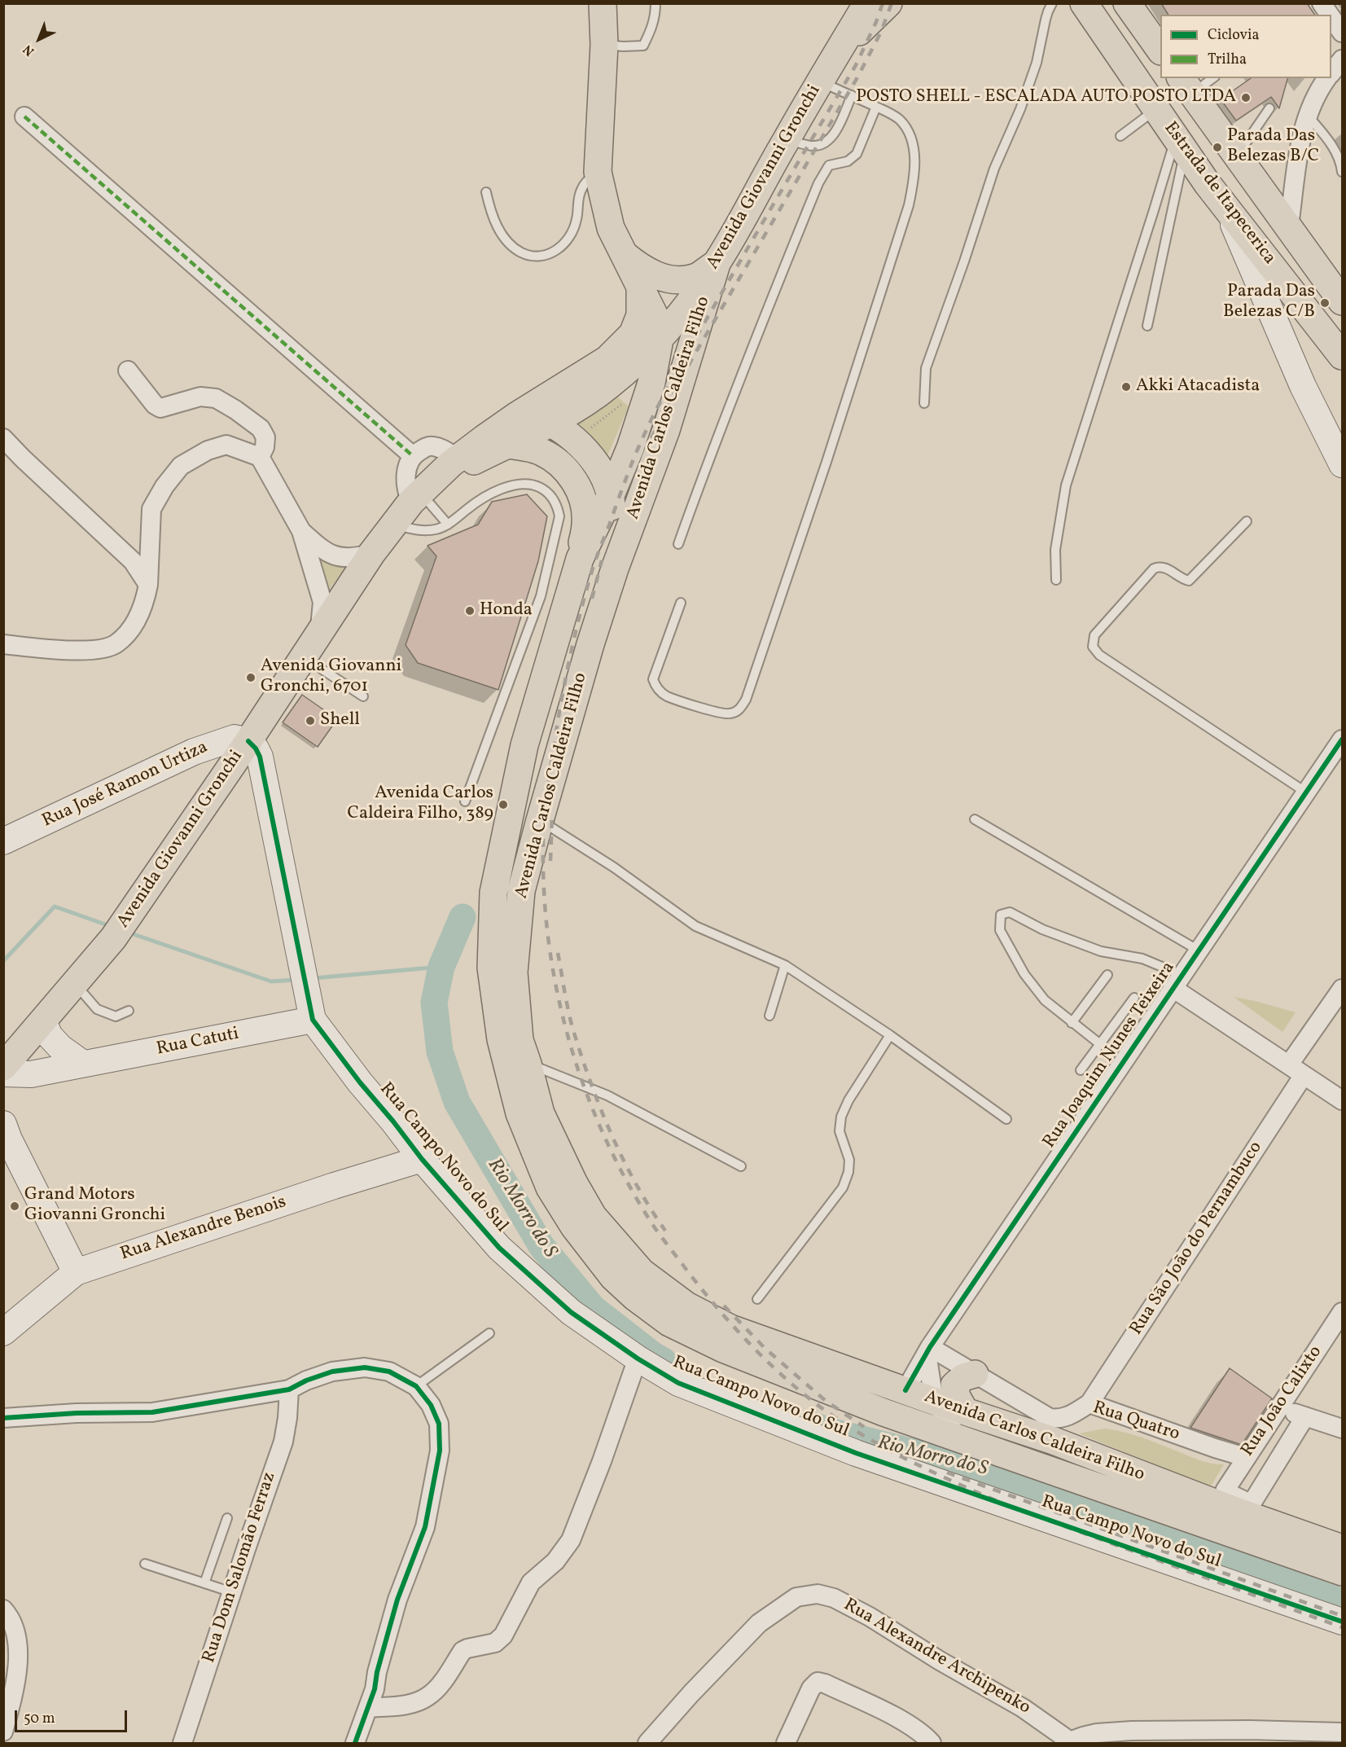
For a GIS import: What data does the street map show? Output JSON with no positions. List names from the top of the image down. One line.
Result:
{"streets":{"main road":["Avenida Giovanni Gronchi","Estrada de Itapecerica","Avenida Carlos Caldeira Filho"],"street":["Rua José Ramon Urtiza","Rua Catuti","Rua Joaquim Nunes Teixeira","Rua Campo Novo do Sul","Rua Alexandre Benois","Rua São João do Pernambuco","Rua João Calixto","Rua Quatro","Rua Dom Salomão Ferraz","Rua Alexandre Archipenko"]},"crossings":[["Avenida Giovanni Gronchi","Avenida Carlos Caldeira Filho"],["Avenida Giovanni Gronchi","Rua José Ramon Urtiza"],["Avenida Giovanni Gronchi","Rua Campo Novo do Sul"],["Avenida Carlos Caldeira Filho","Rua Joaquim Nunes Teixeira"],["Rua José Ramon Urtiza","Rua Campo Novo do Sul"],["Rua Catuti","Rua Campo Novo do Sul"],["Rua Joaquim Nunes Teixeira","Rua Quatro"],["Rua Campo Novo do Sul","Rua Alexandre Benois"],["Rua São João do Pernambuco","Rua Quatro"],["Rua João Calixto","Rua Quatro"]],"water":["Rio Morro do S"],"places":["POSTO SHELL - ESCALADA AUTO POSTO LTDA","Parada Das Belezas B/C","Parada Das Belezas C/B","Akki Atacadista","Honda","Avenida Giovanni Gronchi, 6701","Shell","Avenida Carlos Caldeira Filho, 389","Grand Motors Giovanni Gronchi"],"legend":["Ciclovia","Trilha"],"scale_bar":"50 m","north":"bottom left"}
